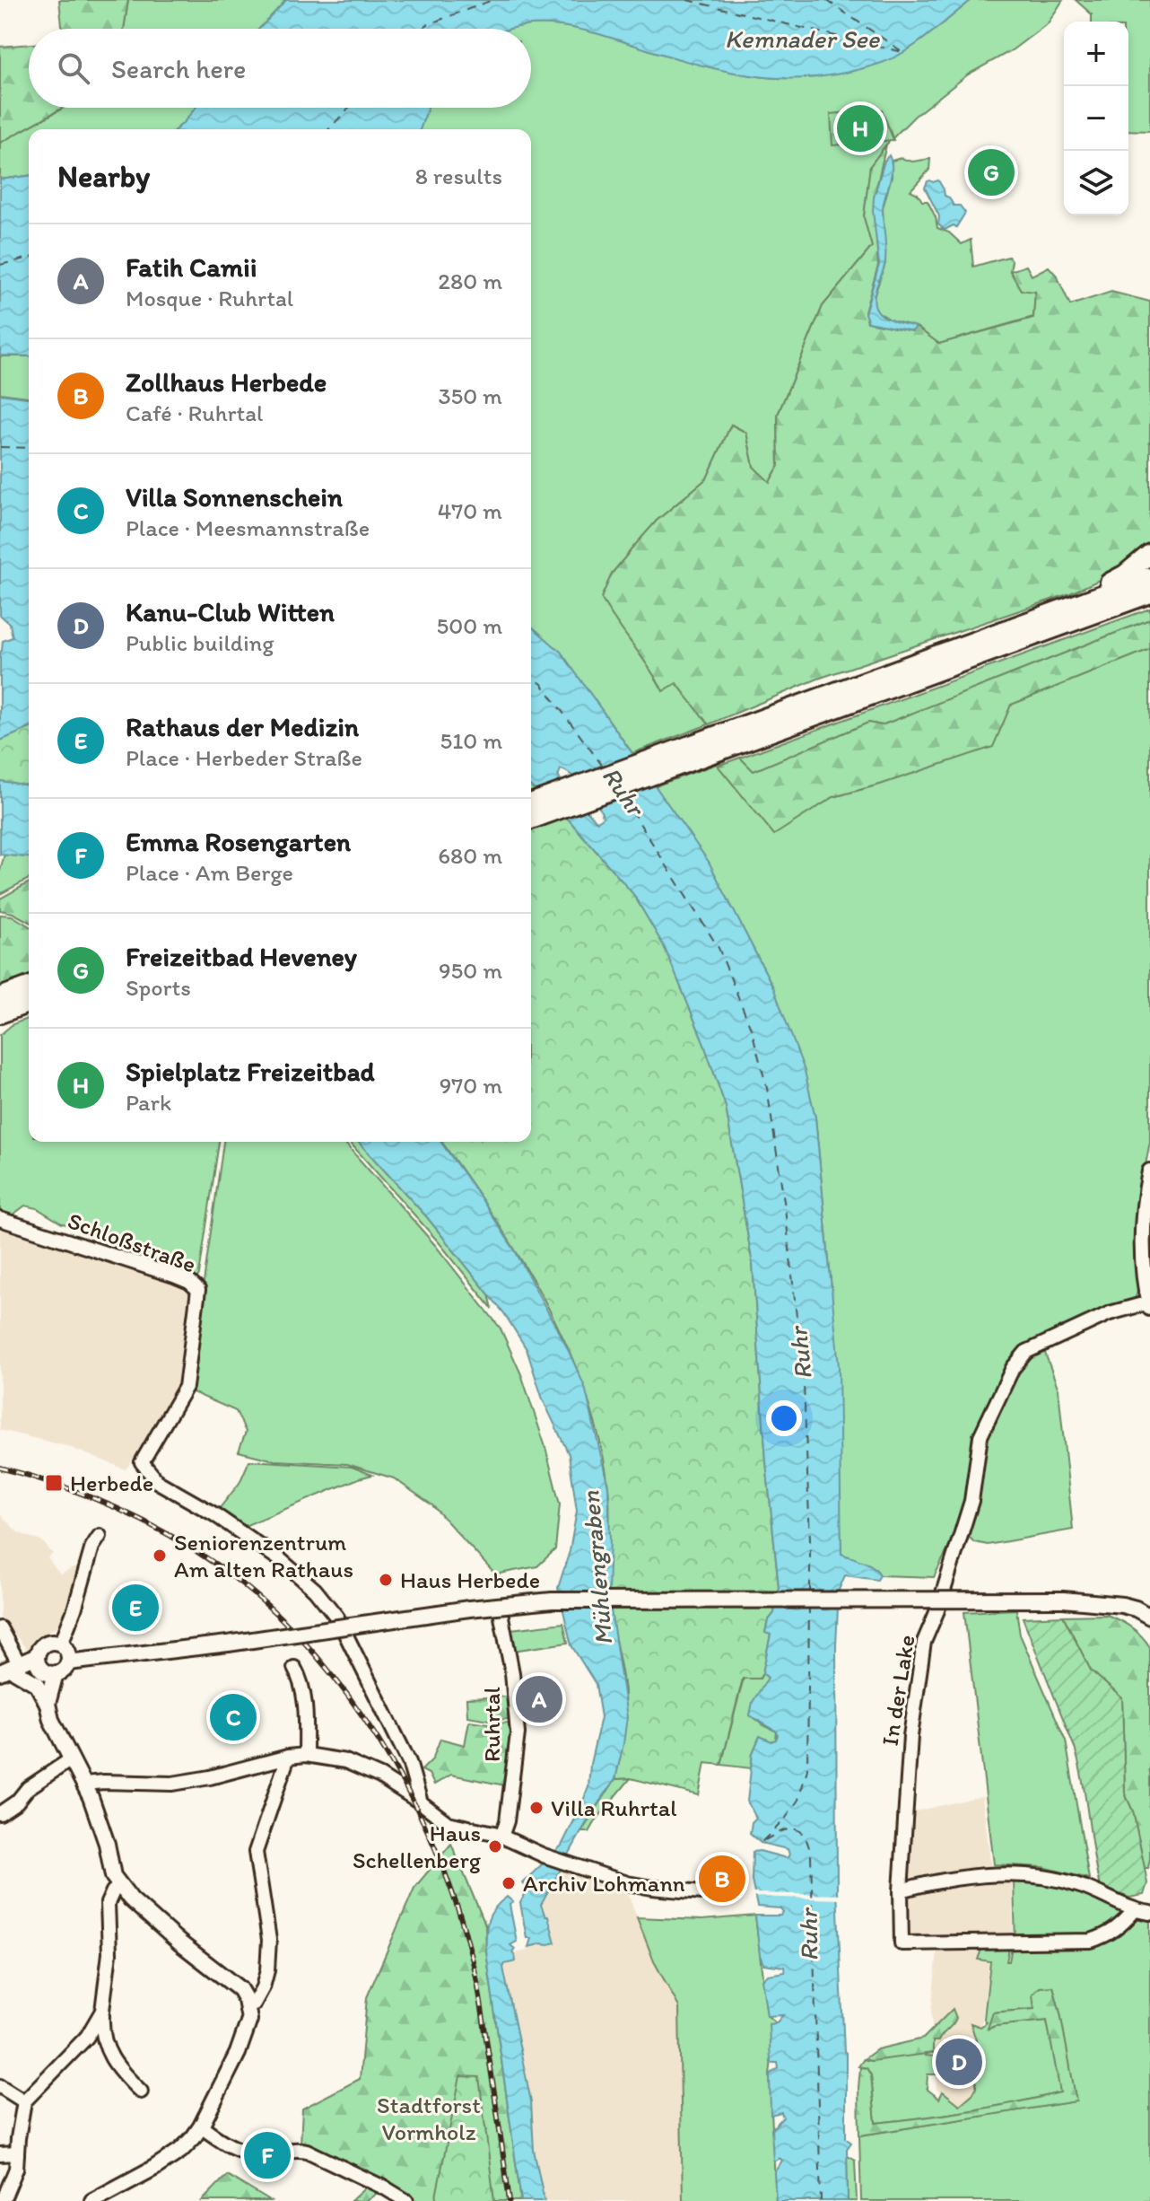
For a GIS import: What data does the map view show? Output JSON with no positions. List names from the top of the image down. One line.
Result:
{"streets":{"street":["Schloßstraße","In der Lake","Ruhrtal"]},"water":["Kemnader See","Ruhr","Mühlengraben"],"parks":["Stadtforst Vormholz"],"places":{"transit":["Herbede"],"other":["Seniorenzentrum Am alten Rathaus","Haus Herbede","Villa Ruhrtal","Haus Schellenberg","Archiv Lohmann"]},"page":{"map_buttons":["+","−"],"search":"Search here","pins":["H","G","E","A","C","B","D","F"],"heading":["Nearby","8 results"],"list":[{"mark":"A","name":"Fatih Camii","note":"Mosque · Ruhrtal","value":"280 m"},{"mark":"B","name":"Zollhaus Herbede","note":"Café · Ruhrtal","value":"350 m"},{"mark":"C","name":"Villa Sonnenschein","note":"Place · Meesmannstraße","value":"470 m"},{"mark":"D","name":"Kanu-Club Witten","note":"Public building","value":"500 m"},{"mark":"E","name":"Rathaus der Medizin","note":"Place · Herbeder Straße","value":"510 m"},{"mark":"F","name":"Emma Rosengarten","note":"Place · Am Berge","value":"680 m"},{"mark":"G","name":"Freizeitbad Heveney","note":"Sports","value":"950 m"},{"mark":"H","name":"Spielplatz Freizeitbad","note":"Park","value":"970 m"}]}}
